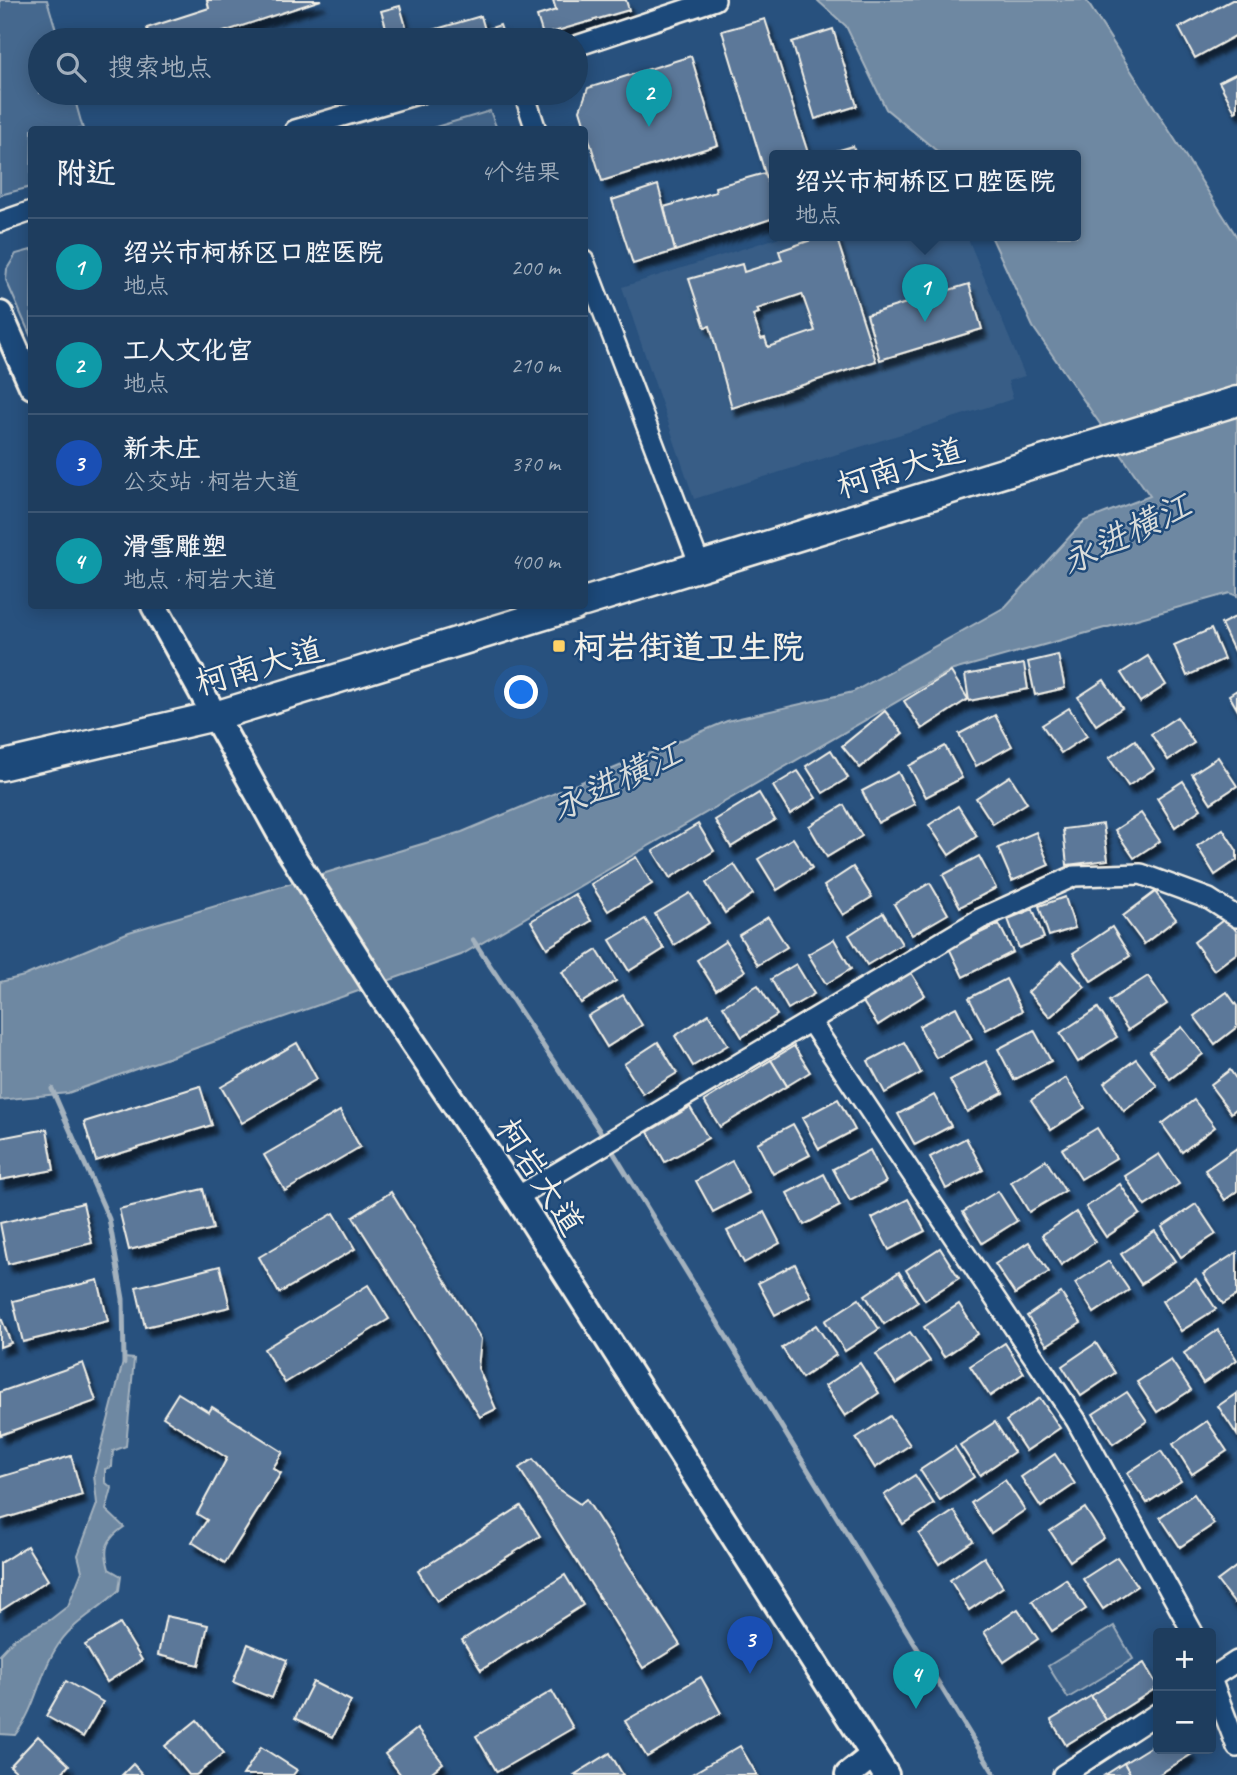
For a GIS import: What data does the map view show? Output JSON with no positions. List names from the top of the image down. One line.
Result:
{"streets":{"main road":["柯南大道"],"street":["柯岩大道"]},"crossings":[["柯南大道","柯岩大道"]],"water":["永进横江"],"places":{"transit":["柯岩街道卫生院"]},"page":{"search":"搜索地点","pins":["2","1","3","4"],"heading":["附近","4个结果"],"popup":["绍兴市柯桥区口腔医院","地点"],"list":[{"mark":"1","name":"绍兴市柯桥区口腔医院","note":"地点","value":"200 m"},{"mark":"2","name":"工人文化宫","note":"地点","value":"210 m"},{"mark":"3","name":"新未庄","note":"公交站 · 柯岩大道","value":"370 m"},{"mark":"4","name":"滑雪雕塑","note":"地点 · 柯岩大道","value":"400 m"}],"map_buttons":["+","−"]}}
